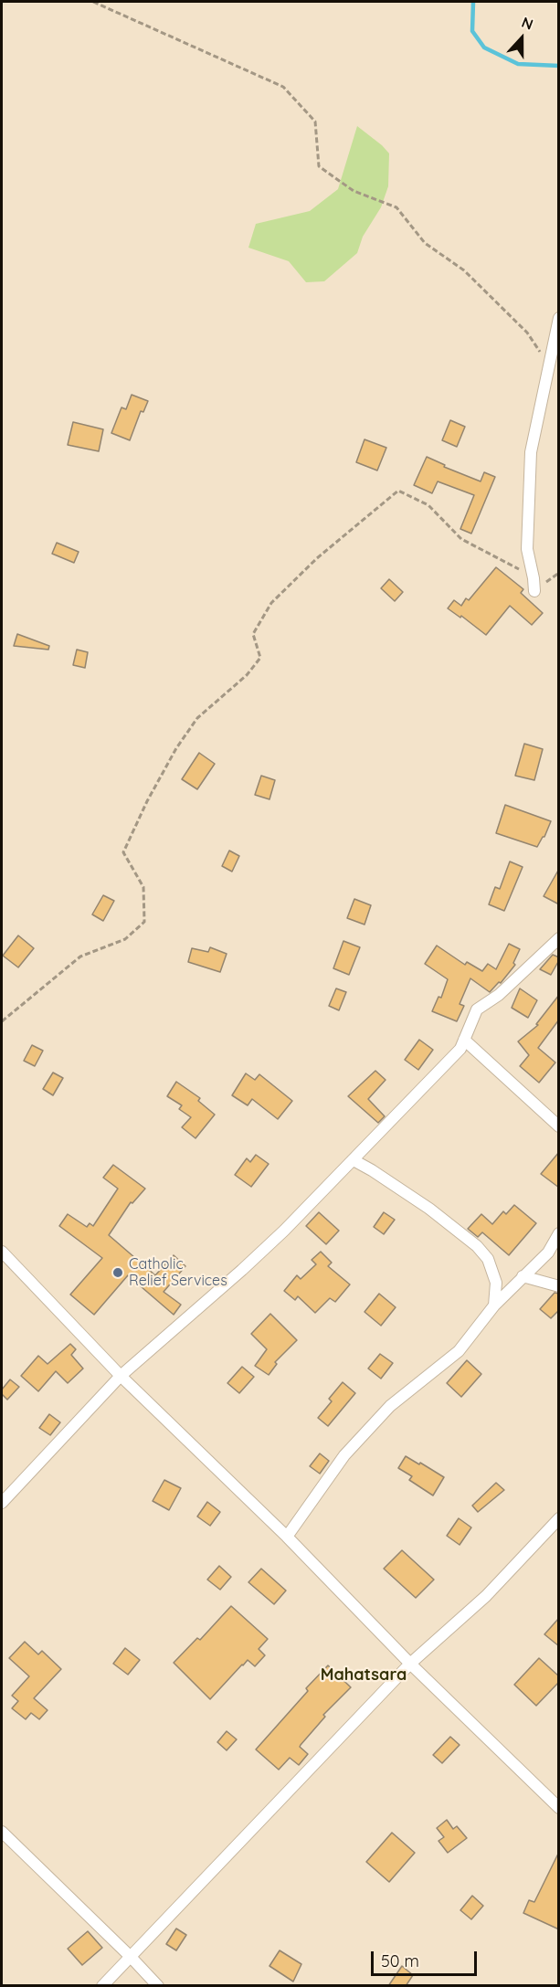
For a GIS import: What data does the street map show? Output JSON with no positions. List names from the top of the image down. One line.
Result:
{"districts":["Mahatsara"],"places":["Catholic Relief Services"],"scale_bar":"50 m","north":"top"}
